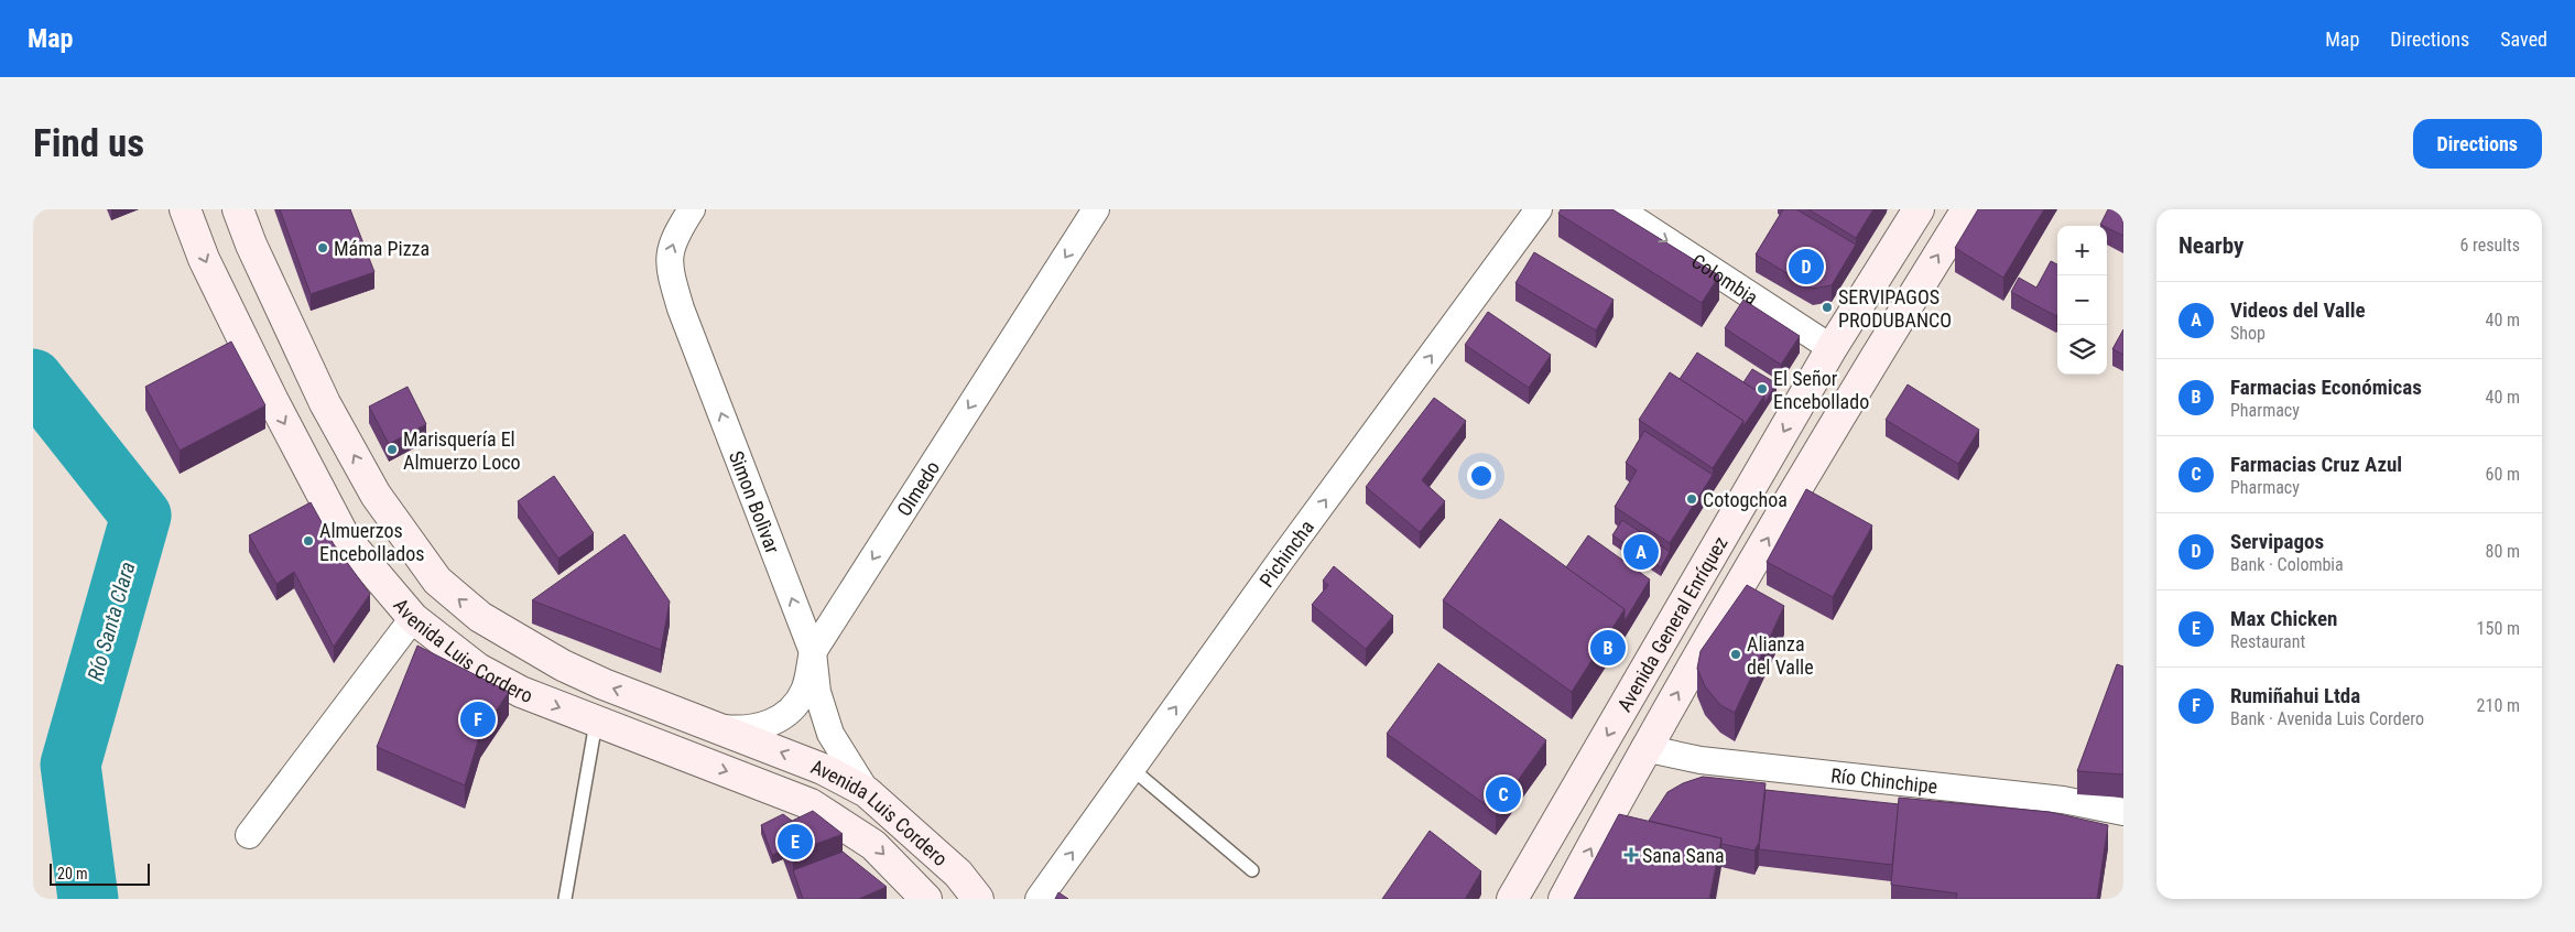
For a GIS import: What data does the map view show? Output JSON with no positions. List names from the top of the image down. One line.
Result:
{"streets":{"main road":["Avenida General Enríquez","Avenida Luis Cordero"],"street":["Colombia","Olmedo","Simon Bolìvar","Pichincha","Río Chinchipe"]},"crossings":[["Colombia","Avenida General Enríquez"],["Olmedo","Simon Bolìvar"],["Olmedo","Avenida Luis Cordero"],["Simon Bolìvar","Avenida Luis Cordero"],["Avenida General Enríquez","Río Chinchipe"]],"one_way":["Colombia","Olmedo","Simon Bolìvar","Pichincha"],"water":["Río Santa Clara"],"places":{"other":["Máma Pizza","SERVIPAGOS PRODUBANCO","El Señor Encebollado","Marisquería El Almuerzo Loco","Cotogchoa","Almuerzos Encebollados","Alianza del Valle"],"health":["Sana Sana"]},"scale_bar":"20 m","page":{"header":"Map","nav":["Map","Directions","Saved"],"buttons":"Directions","title":"Find us","heading":["Nearby","6 results"],"map_buttons":["+","−"],"pins":["D","A","B","F","C","E"],"list":[{"mark":"A","name":"Videos del Valle","note":"Shop","value":"40 m"},{"mark":"B","name":"Farmacias Económicas","note":"Pharmacy","value":"40 m"},{"mark":"C","name":"Farmacias Cruz Azul","note":"Pharmacy","value":"60 m"},{"mark":"D","name":"Servipagos","note":"Bank · Colombia","value":"80 m"},{"mark":"E","name":"Max Chicken","note":"Restaurant","value":"150 m"},{"mark":"F","name":"Rumiñahui Ltda","note":"Bank · Avenida Luis Cordero","value":"210 m"}],"scale":"20 m"}}
